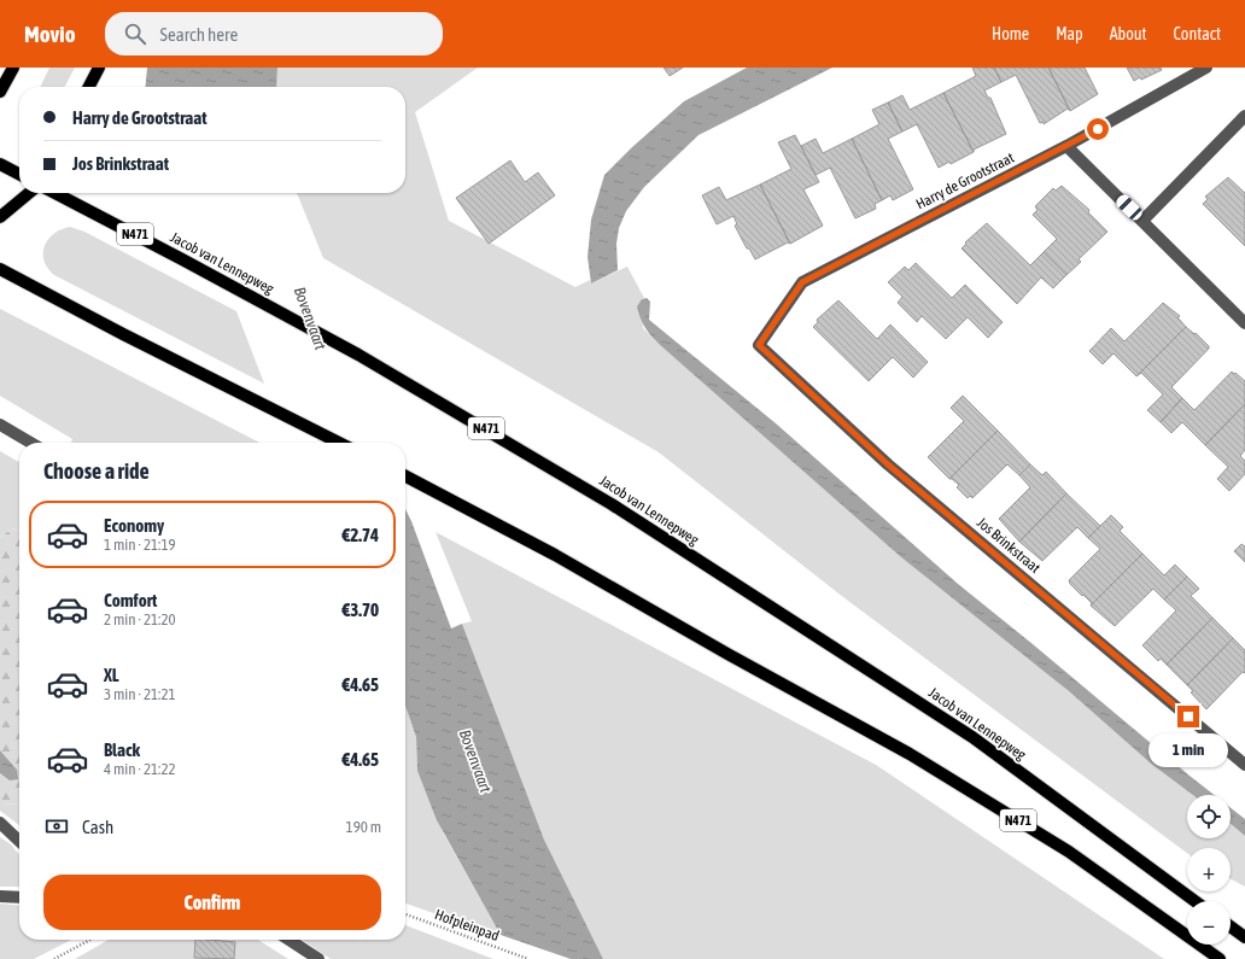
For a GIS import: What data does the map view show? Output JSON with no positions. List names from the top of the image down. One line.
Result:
{"streets":{"main road":["N471","Jacob van Lennepweg"],"street":["Harry de Grootstraat","Jos Brinkstraat"],"path":["Hofpleinpad"]},"crossings":[["Harry de Grootstraat","Jos Brinkstraat"]],"water":["Bovenvaart"],"page":{"header":"Movio","search":"Search here","nav":["Home","Map","About","Contact"],"banner":["Harry de Grootstraat","Jos Brinkstraat"],"heading":"Choose a ride","list":[{"name":"Economy","note":"1 min · 21:19","value":"€2.74"},{"name":"Comfort","note":"2 min · 21:20","value":"€3.70"},{"name":"XL","note":"3 min · 21:21","value":"€4.65"},{"name":"Black","note":"4 min · 21:22","value":"€4.65"}],"bubble":"1 min","map_buttons":["+","−"],"pay":["Cash","190 m"],"buttons":"Confirm"}}
